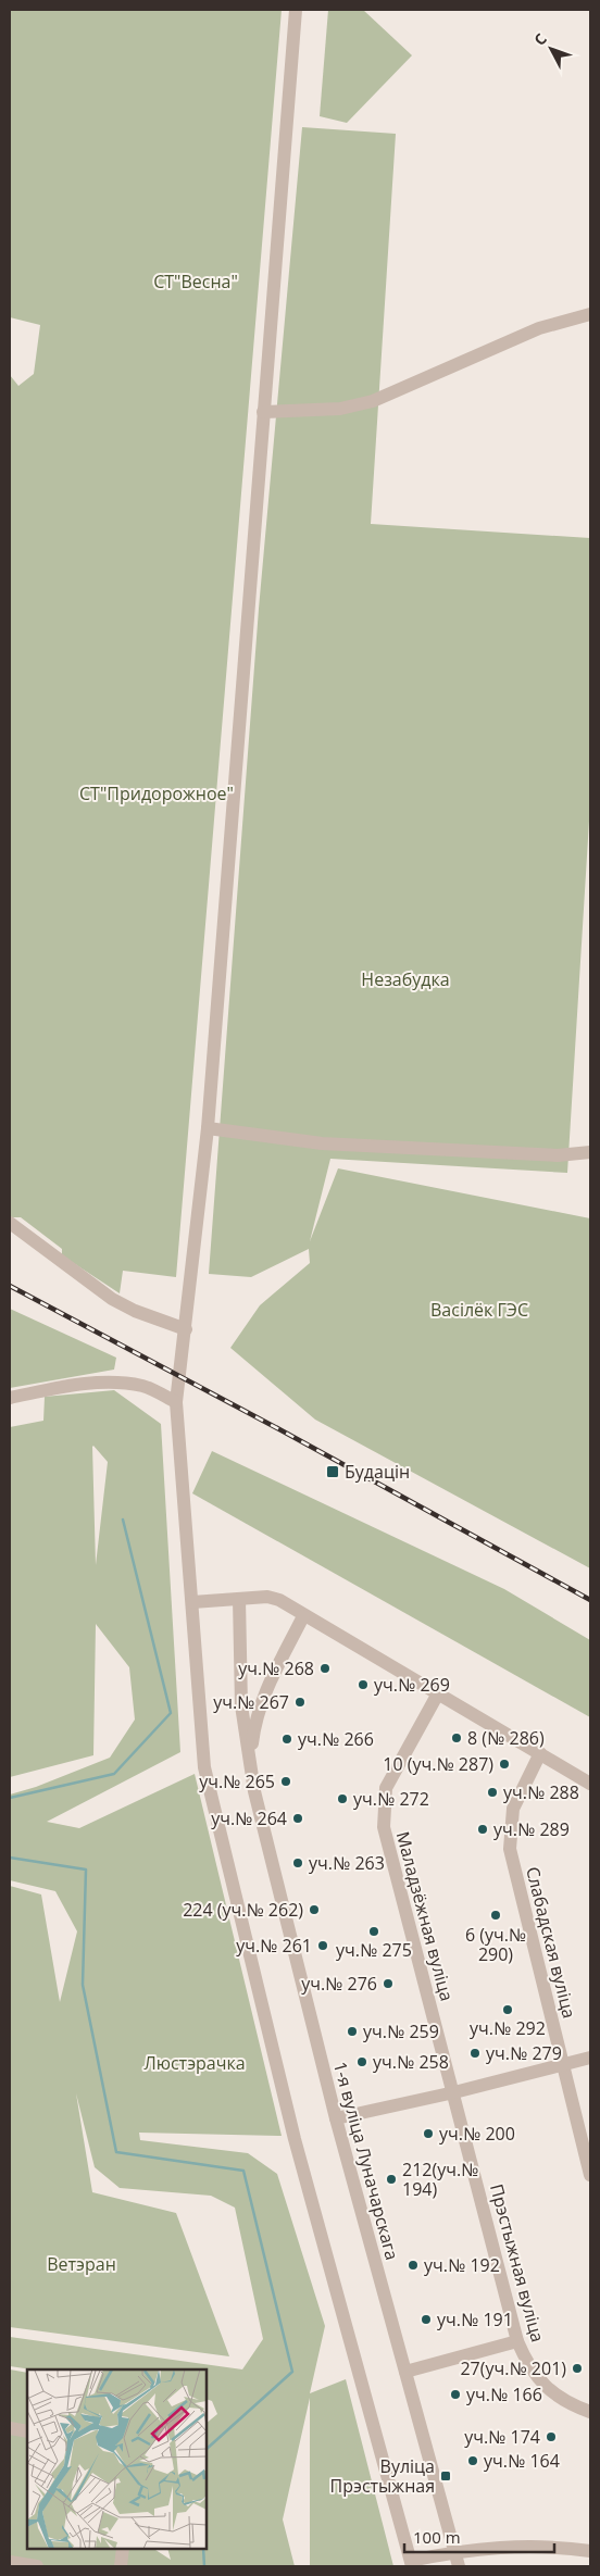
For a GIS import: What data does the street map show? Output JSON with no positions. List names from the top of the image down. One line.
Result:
{"streets":{"street":["Маладзёжная вуліца","Слабадская вуліца","1-я вуліца Луначарскага","Прэстыжная вуліца"]},"crossings":[["Маладзёжная вуліца","Прэстыжная вуліца"]],"parks":["СТ\"Весна\"","СТ\"Придорожное\"","Незабудка","Васілёк ГЭС","Люстэрачка","Ветэран"],"places":{"transit":["Будацін","Вуліца Прэстыжная"],"other":["уч.№ 268","уч.№ 269","уч.№ 267","8 (№ 286)","уч.№ 266","10 (уч.№ 287)","уч.№ 265","уч.№ 288","уч.№ 272","уч.№ 264","уч.№ 289","уч.№ 263","224 (уч.№ 262)","6 (уч.№ 290)","уч.№ 275","уч.№ 261","уч.№ 276","уч.№ 292","уч.№ 259","уч.№ 279","уч.№ 258","уч.№ 200","212(уч.№ 194)","уч.№ 192","уч.№ 191","27(уч.№ 201)","уч.№ 166","уч.№ 174","уч.№ 164"]},"scale_bar":"100 m","north":"top left"}
